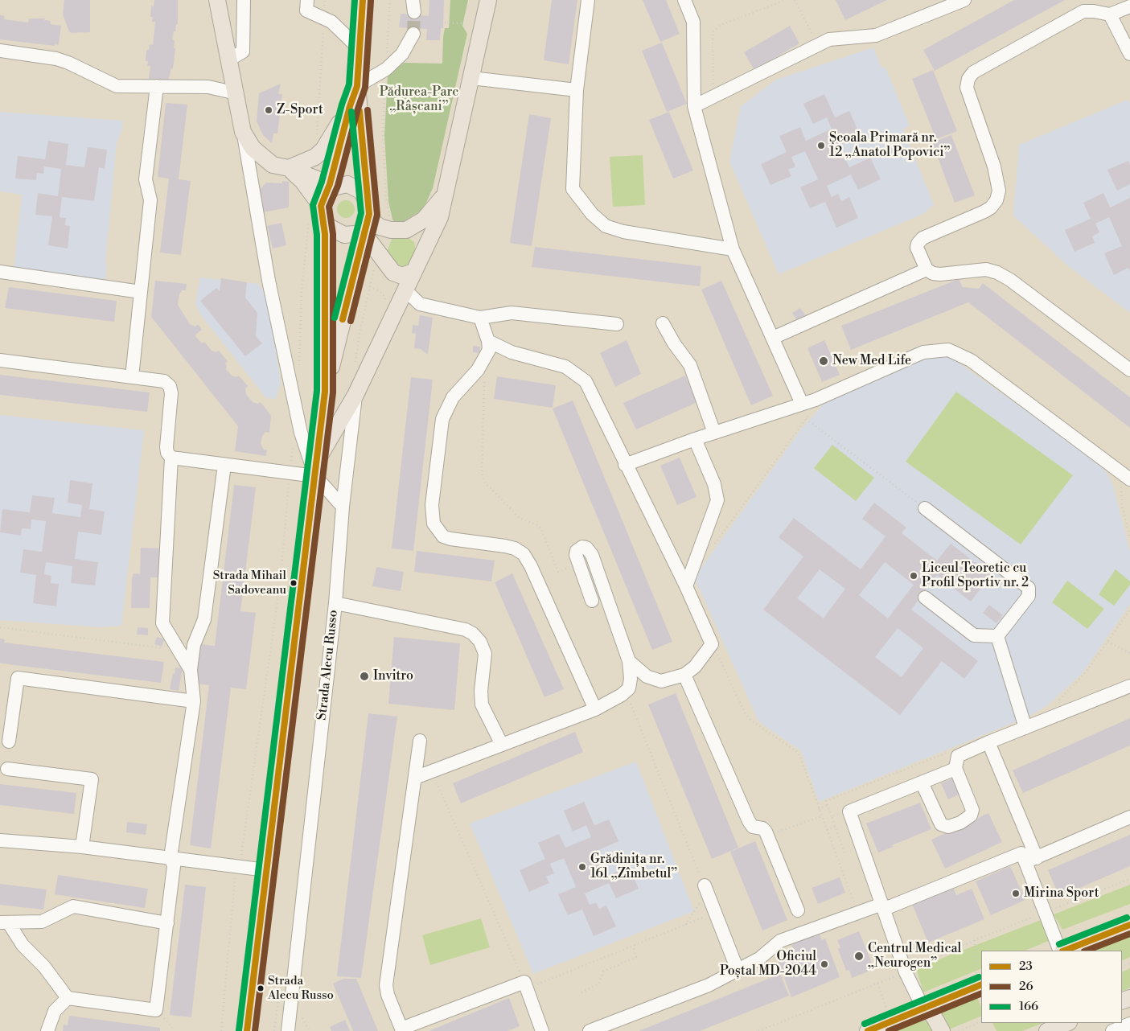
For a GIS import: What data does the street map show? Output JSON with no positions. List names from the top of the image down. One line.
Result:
{"streets":{"street":["Strada Alecu Russo"]},"parks":["Pădurea-Parc „Râșcani”"],"places":["Z-Sport","Școala Primară nr. 12 „Anatol Popovici”","New Med Life","Liceul Teoretic cu Profil Sportiv nr. 2","Strada Mihail Sadoveanu","Invitro","Grădinița nr. 161 „Zîmbetul”","Mirina Sport","Centrul Medical „Neurogen”","Oficiul Poștal MD-2044","Strada Alecu Russo"],"lines":["transit line 23","transit line 166","transit line 26"],"legend":["23","26","166"]}
